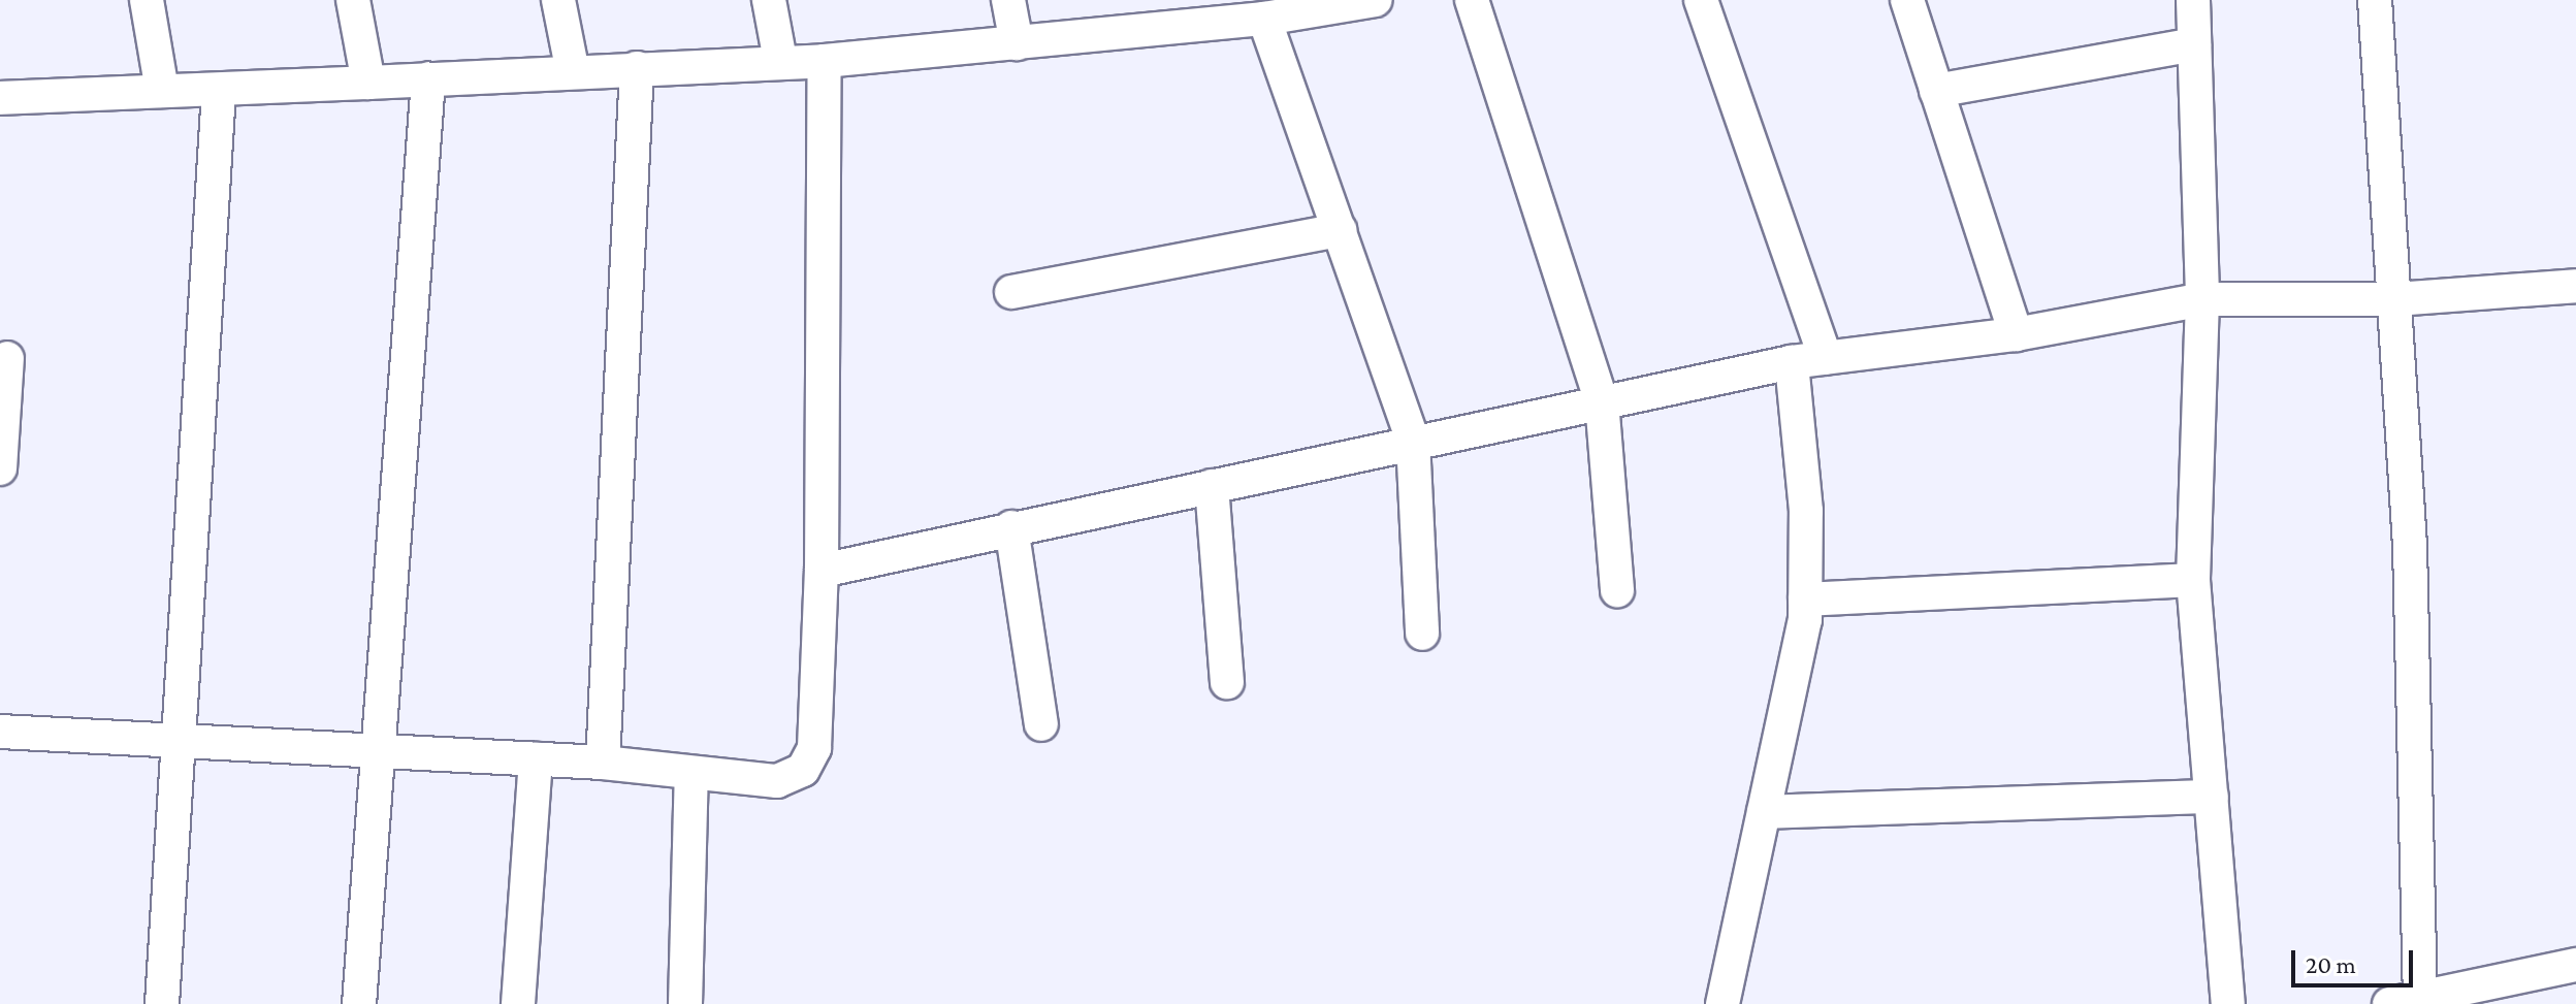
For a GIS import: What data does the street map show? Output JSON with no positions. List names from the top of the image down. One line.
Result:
{"scale_bar":"20 m"}
